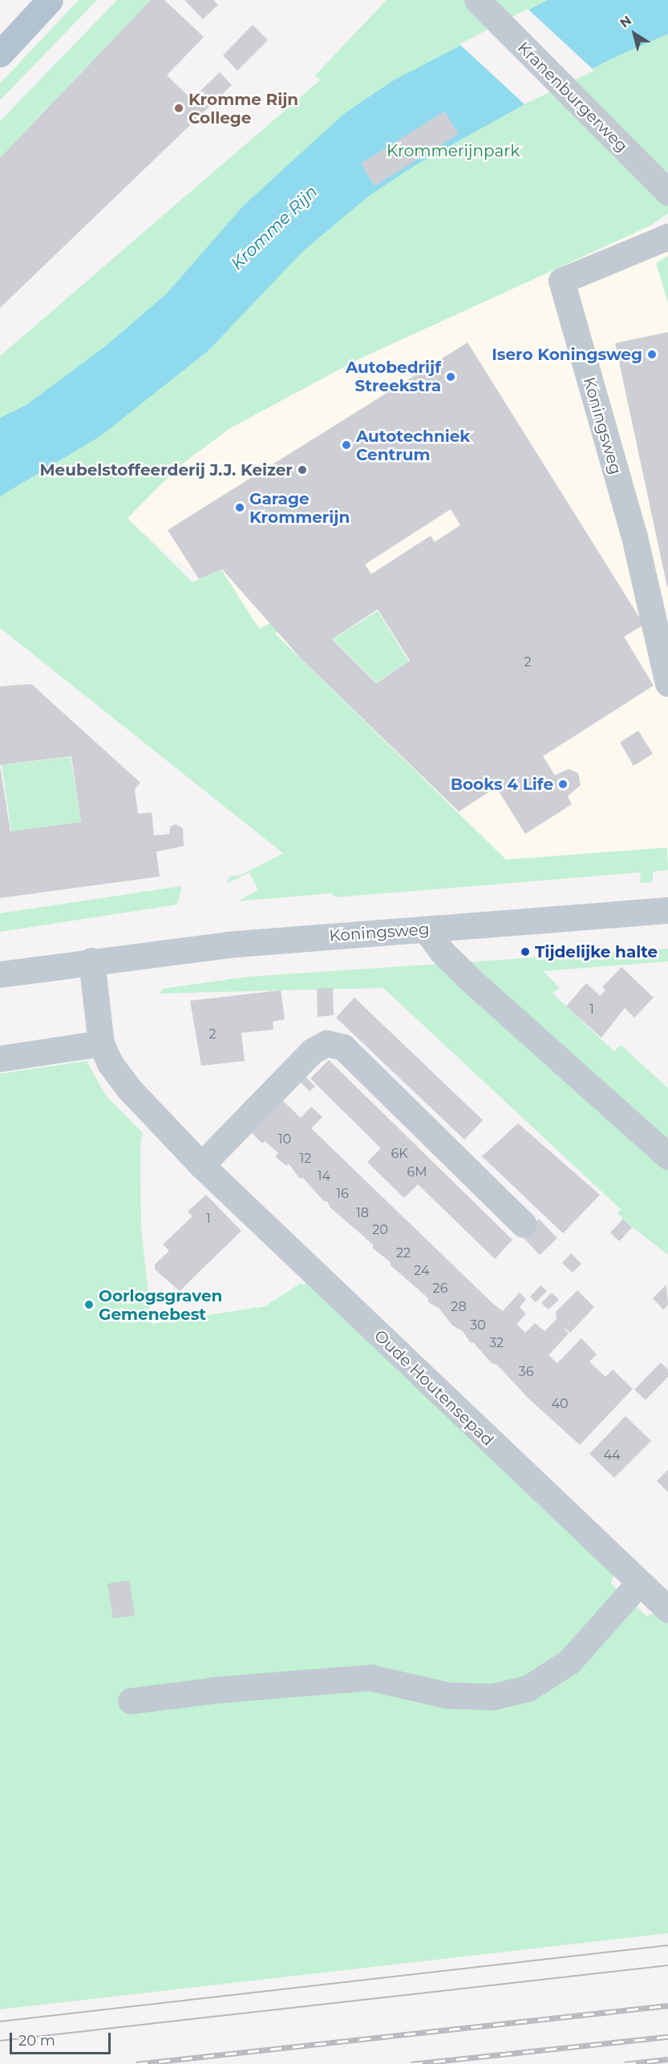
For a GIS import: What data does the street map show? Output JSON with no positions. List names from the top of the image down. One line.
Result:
{"streets":{"street":["Kranenburgerweg","Koningsweg","Oude Houtensepad"]},"crossings":[["Koningsweg","Oude Houtensepad"]],"water":["Kromme Rijn"],"parks":["Krommerijnpark"],"places":["Kromme Rijn College","Isero Koningsweg","Autobedrijf Streekstra","Autotechniek Centrum","Meubelstoffeerderij J.J. Keizer","Garage Krommerijn","Books 4 Life","Tijdelijke halte","Oorlogsgraven Gemenebest"],"house_numbers":["2","1","2","10","6K","12","6M","14","16","18","1","20","22","24","26","28","30","32","36","40","44"],"scale_bar":"20 m","north":"top left"}
